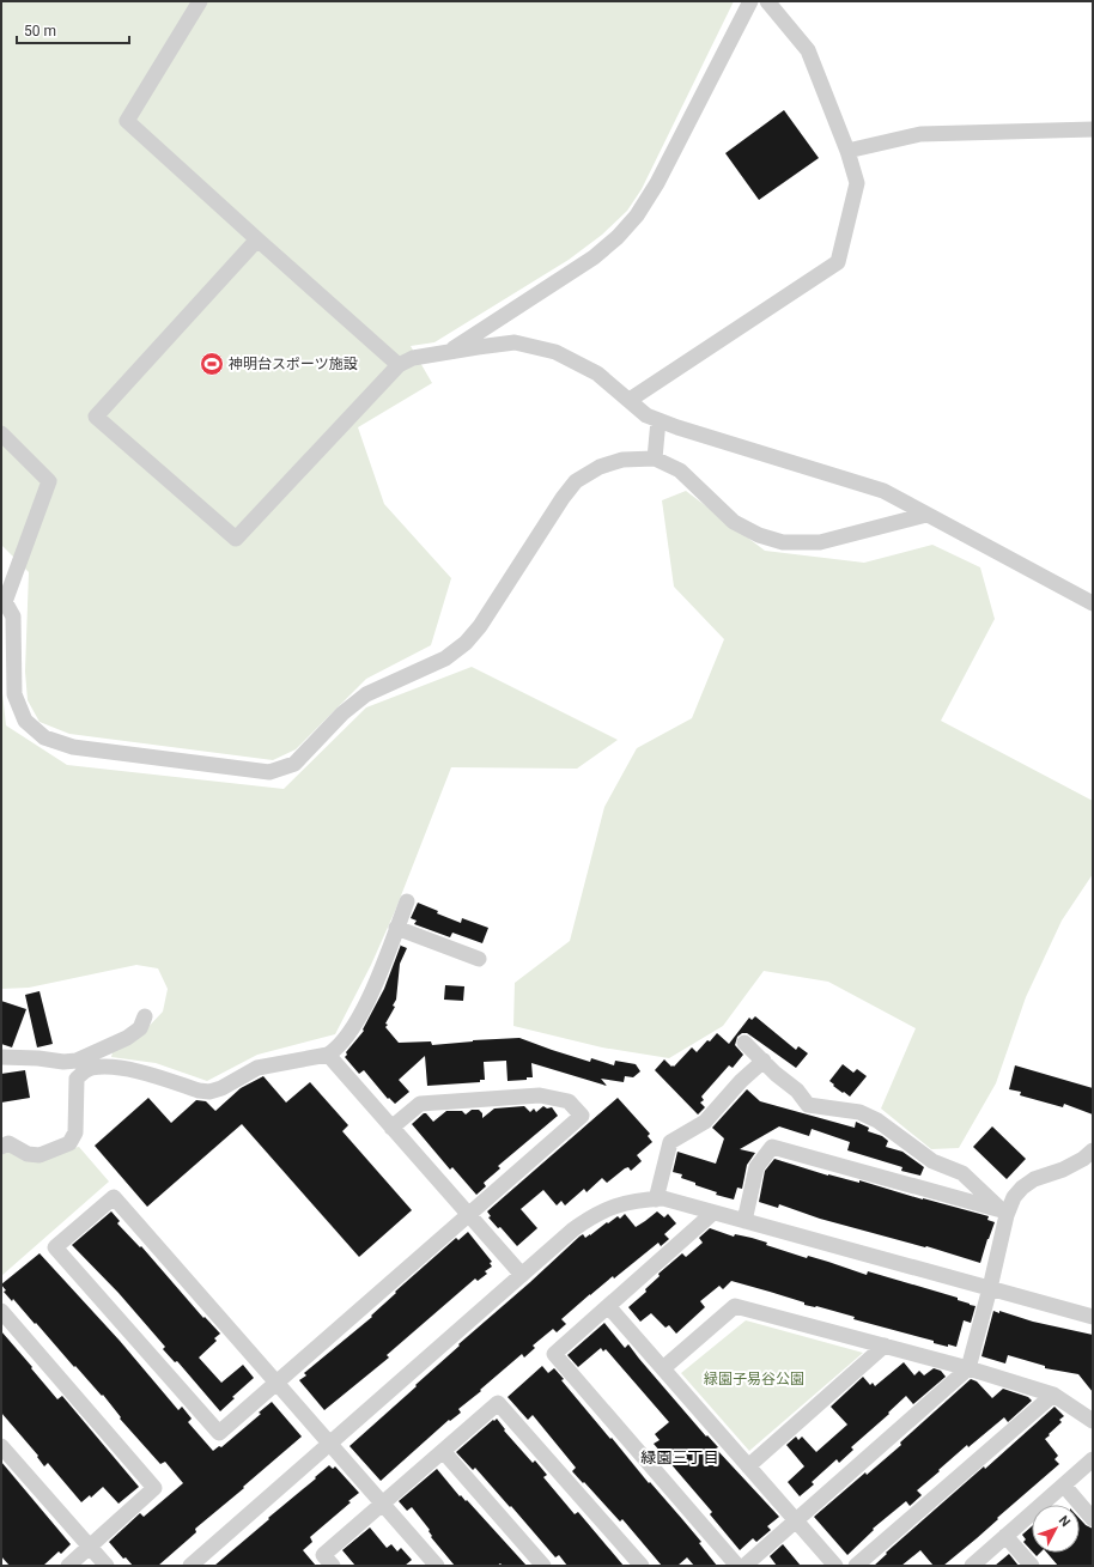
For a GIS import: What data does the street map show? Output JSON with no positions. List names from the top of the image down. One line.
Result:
{"districts":["緑園三丁目"],"parks":["緑園子易谷公園"],"places":{"sports":["神明台スポーツ施設"]},"scale_bar":"50 m","north":"top right"}
